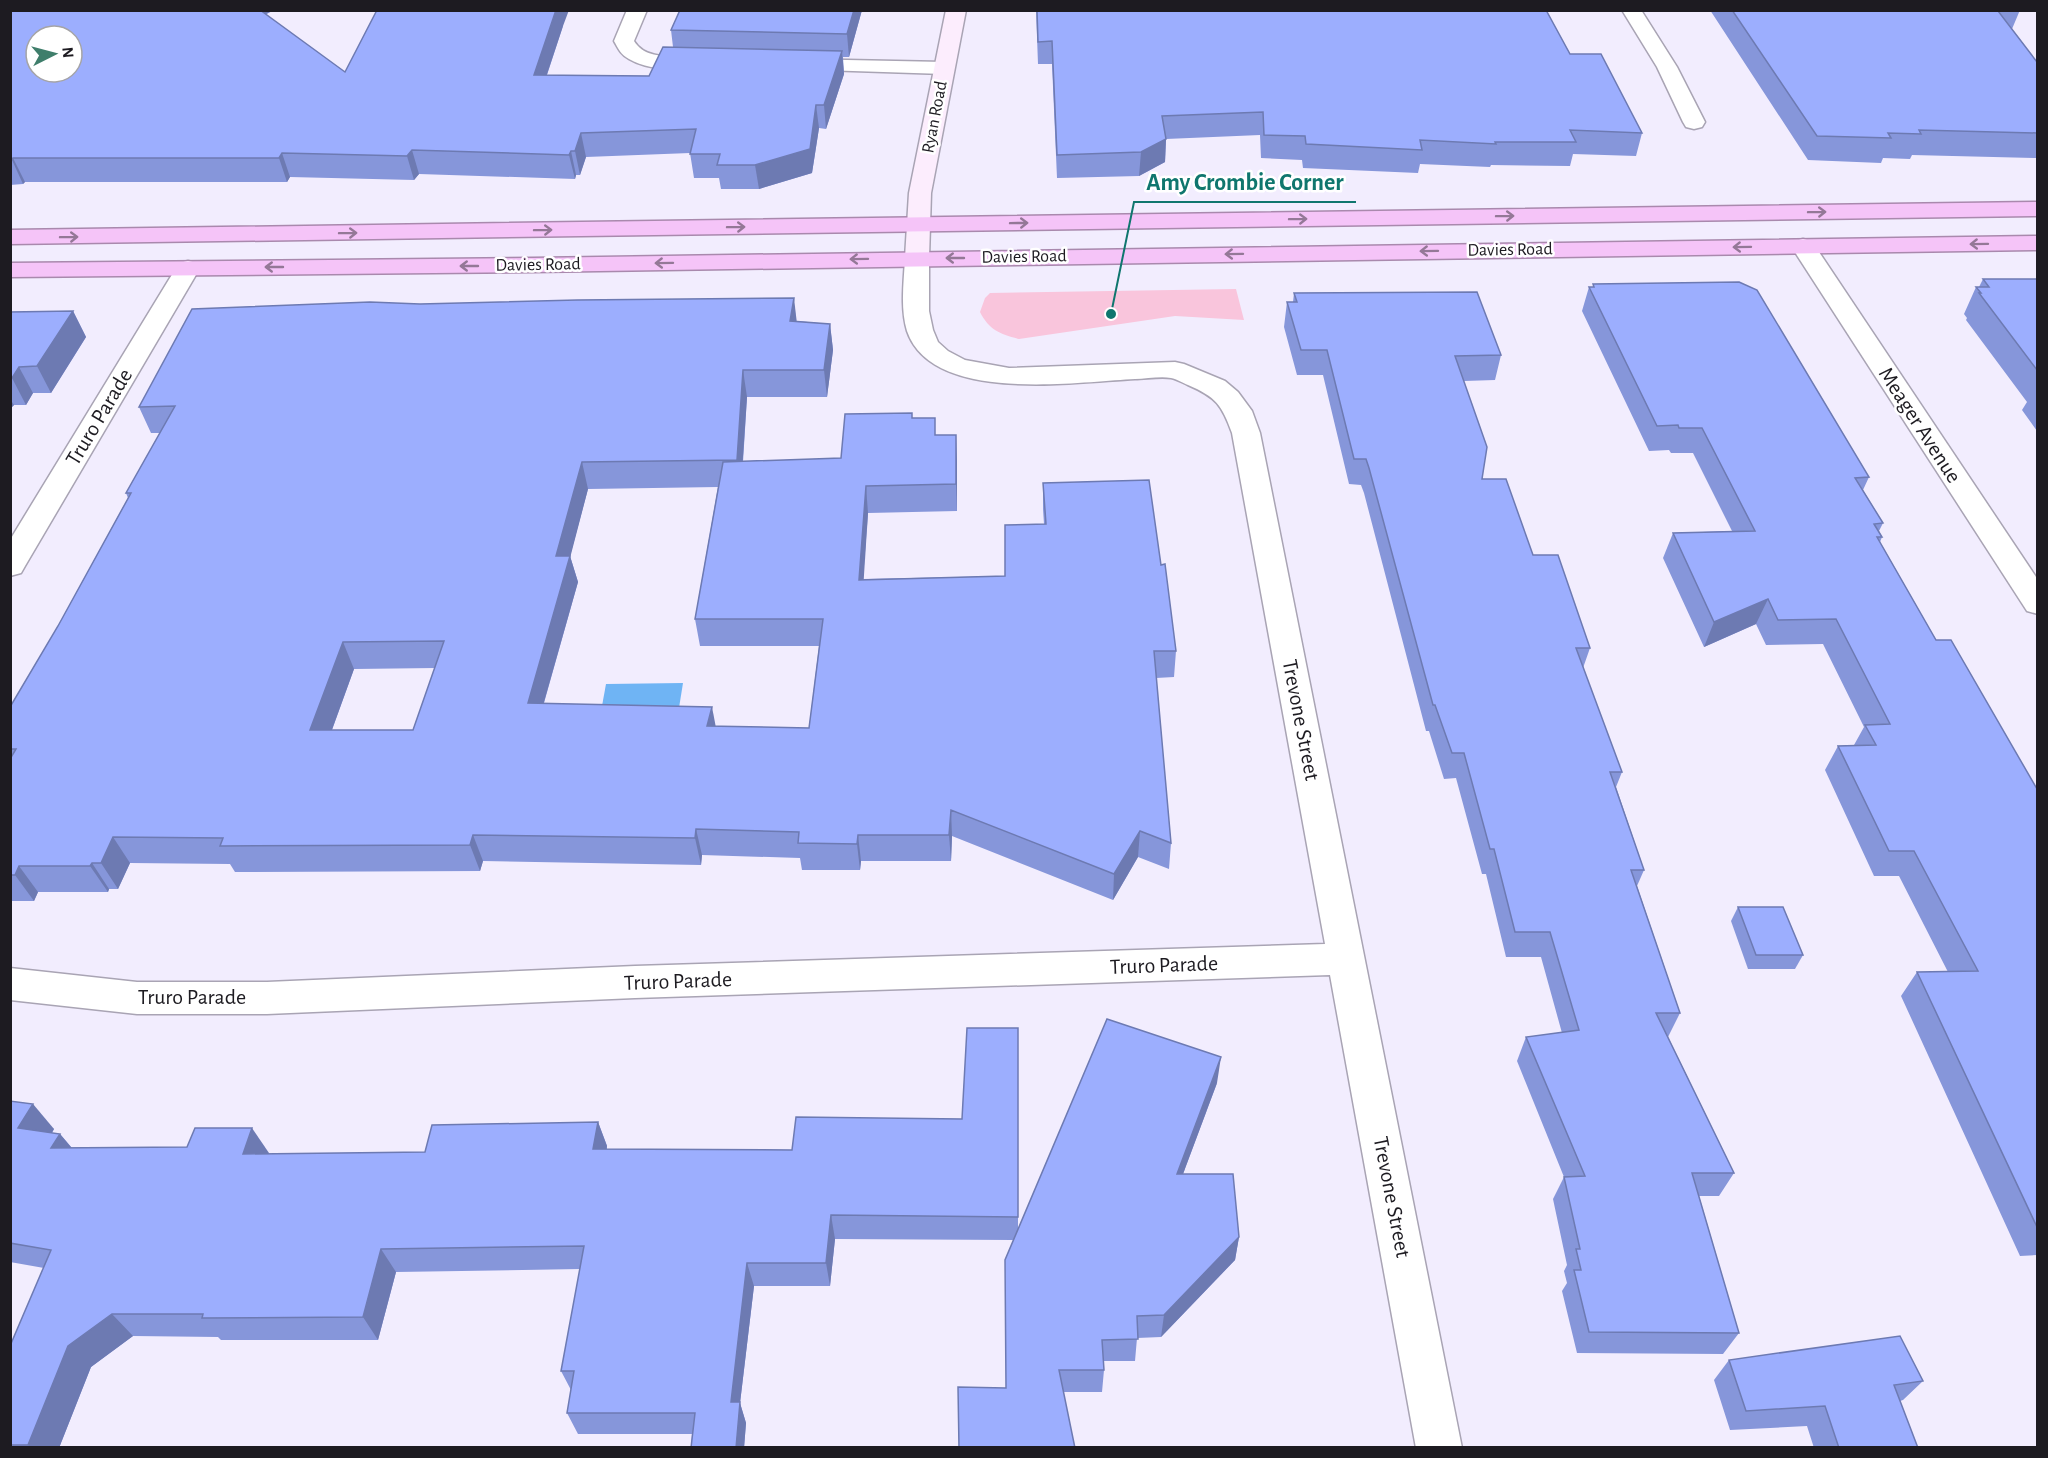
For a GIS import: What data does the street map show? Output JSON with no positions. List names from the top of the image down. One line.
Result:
{"streets":{"highway":["Davies Road"],"main road":["Ryan Road"],"street":["Truro Parade","Meager Avenue","Trevone Street"]},"crossings":[["Ryan Road","Davies Road"],["Ryan Road","Trevone Street"],["Davies Road","Truro Parade"],["Davies Road","Meager Avenue"],["Davies Road","Trevone Street"],["Truro Parade","Trevone Street"]],"places":["Amy Crombie Corner"],"north":"right"}
